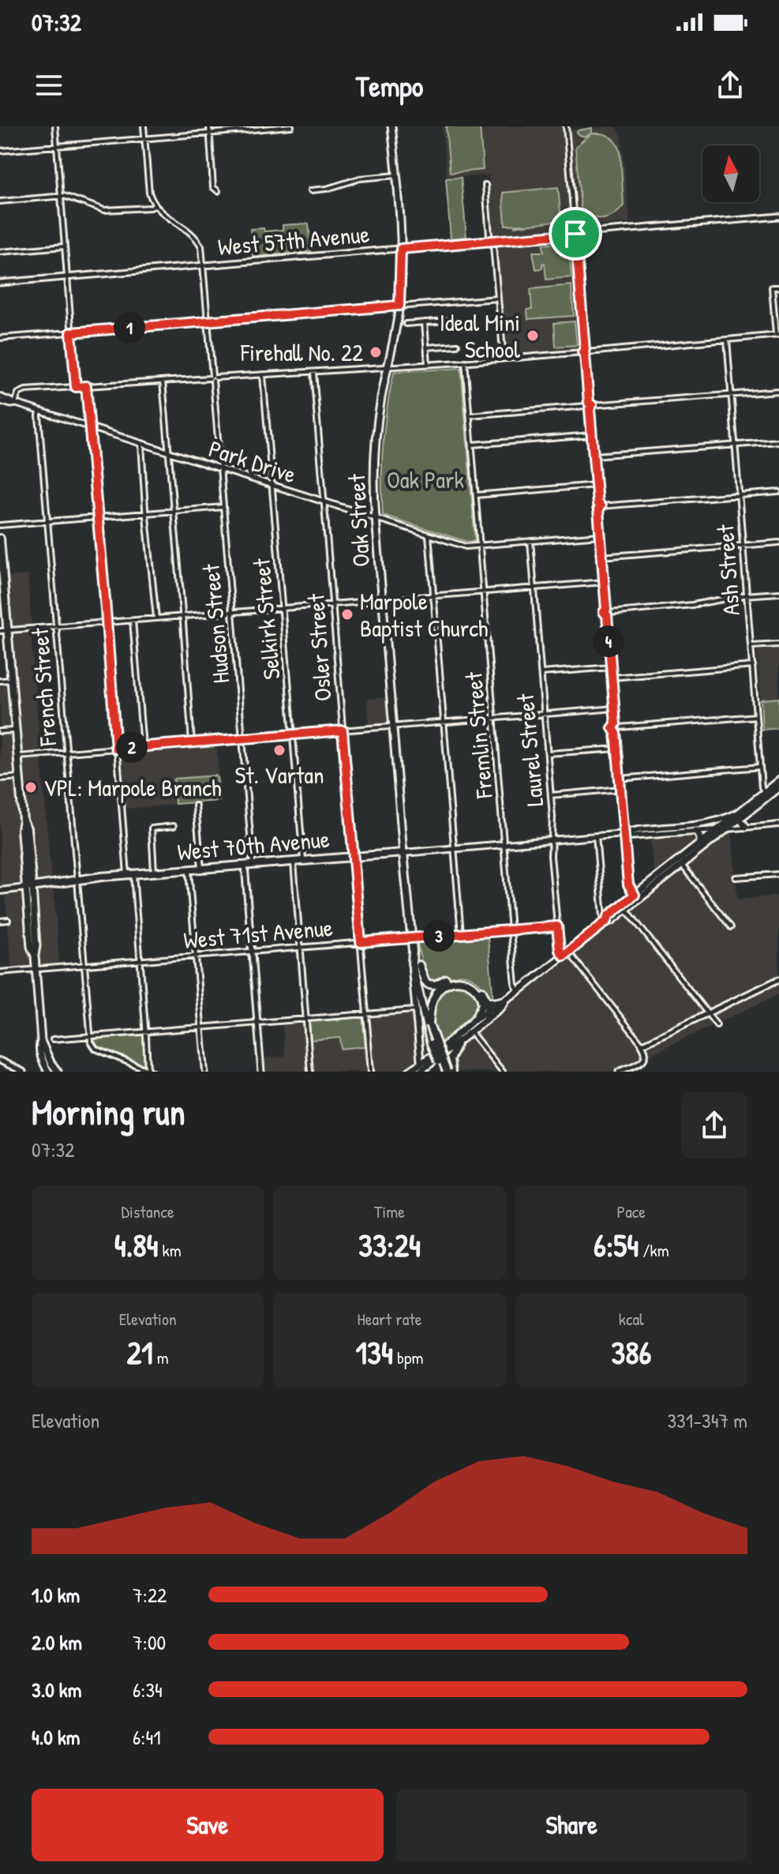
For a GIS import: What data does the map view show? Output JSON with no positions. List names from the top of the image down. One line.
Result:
{"streets":{"highway":["Oak Street","West 70th Avenue"],"street":["West 57th Avenue","Park Drive","Ash Street","Selkirk Street","Hudson Street","Osler Street","French Street","Fremlin Street","Laurel Street","West 71st Avenue"]},"crossings":[["West 57th Avenue","Oak Street"],["West 57th Avenue","Hudson Street"],["Park Drive","Oak Street"],["Park Drive","Selkirk Street"],["Park Drive","Hudson Street"],["Park Drive","Osler Street"],["Park Drive","French Street"],["Park Drive","Fremlin Street"],["Park Drive","Laurel Street"],["Oak Street","West 70th Avenue"],["Oak Street","West 71st Avenue"],["Selkirk Street","West 70th Avenue"],["Hudson Street","West 70th Avenue"],["Osler Street","West 70th Avenue"],["Osler Street","West 71st Avenue"],["French Street","West 70th Avenue"],["French Street","West 71st Avenue"],["Fremlin Street","West 70th Avenue"],["Fremlin Street","West 71st Avenue"],["Laurel Street","West 70th Avenue"],["Laurel Street","West 71st Avenue"]],"parks":["Oak Park"],"places":["Ideal Mini School","Firehall No. 22","Marpole Baptist Church","St. Vartan","VPL: Marpole Branch"],"north":"top","page":{"status":"07:32","header":"Tempo","pins":["1","4","2","3"],"heading":["Morning run","07:32"],"stats":[["Distance","4.84 km"],["Time","33:24"],["Pace","6:54 /km"],["Elevation","21 m"],["Heart rate","134 bpm"],["kcal","386"]],"chart":["Elevation","331–347 m"],"list":[{"name":"1.0 km","note":"7:22"},{"name":"2.0 km","note":"7:00"},{"name":"3.0 km","note":"6:34"},{"name":"4.0 km","note":"6:41"}],"buttons":["Save","Share"]}}
